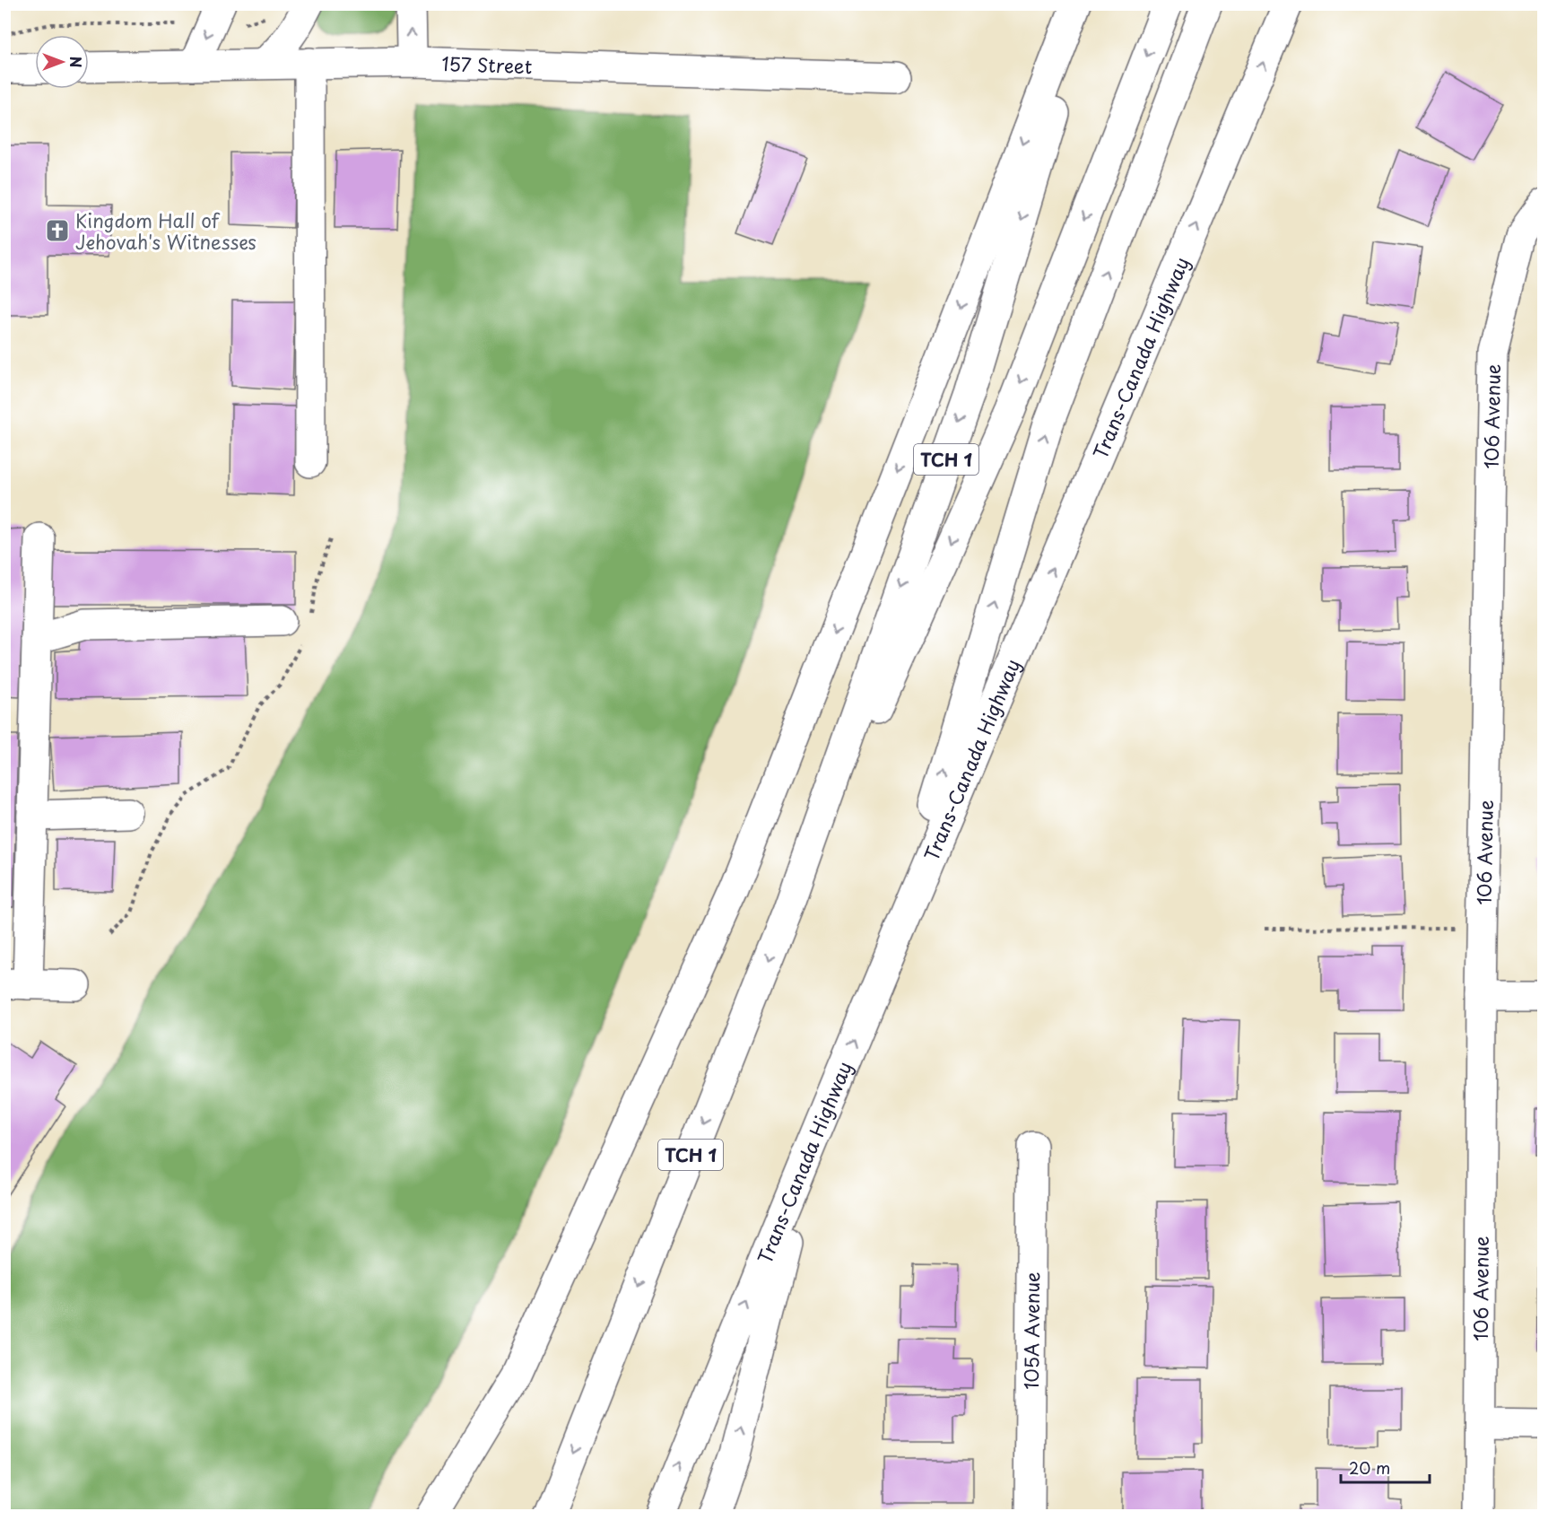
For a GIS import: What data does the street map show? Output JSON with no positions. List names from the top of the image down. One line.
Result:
{"streets":{"main road":["157 Street","Trans-Canada Highway","106 Avenue","TCH 1","105A Avenue"]},"places":{"church":["Kingdom Hall of Jehovah's Witnesses"]},"scale_bar":"20 m","north":"right"}
